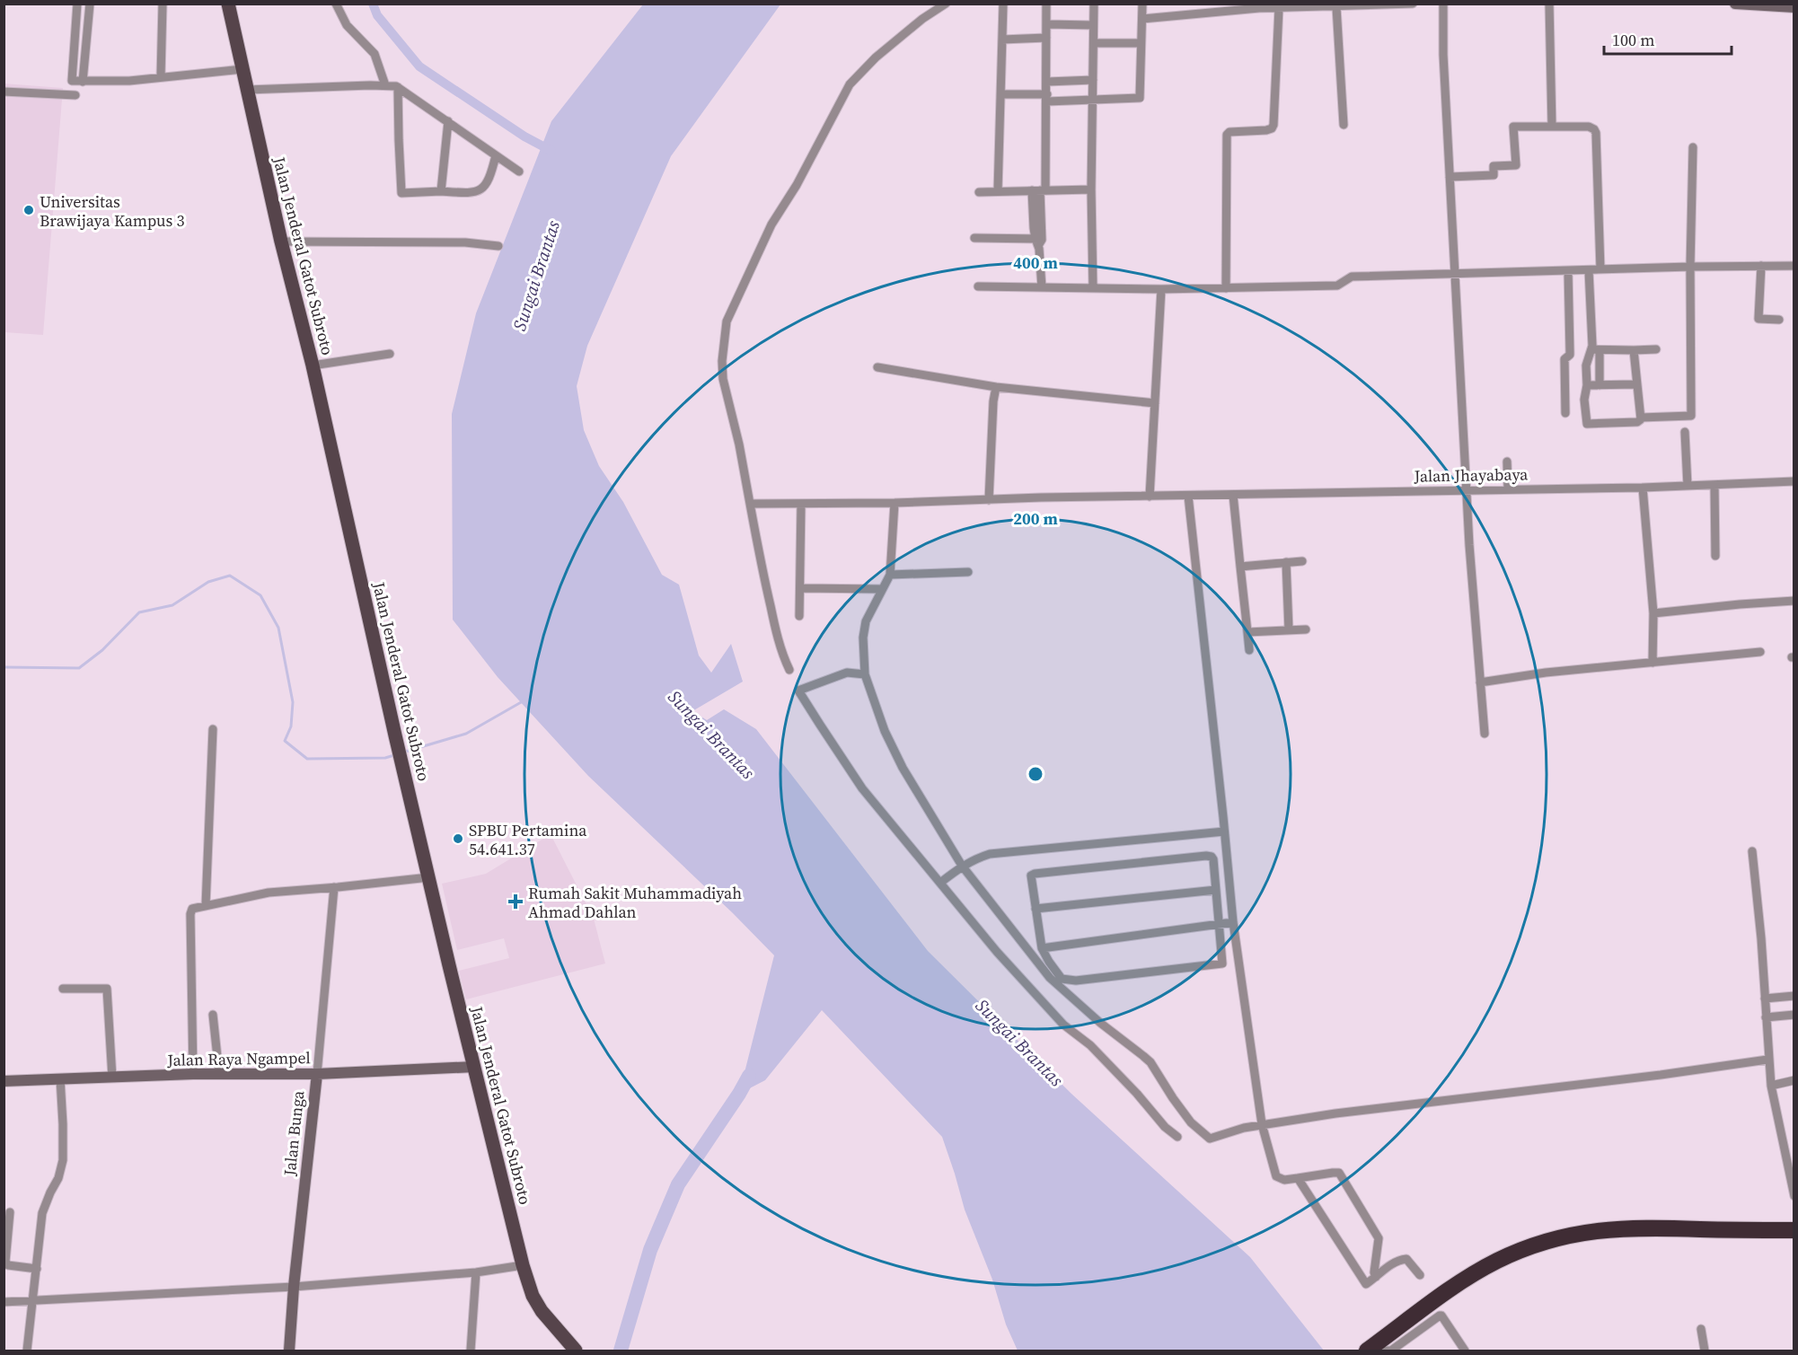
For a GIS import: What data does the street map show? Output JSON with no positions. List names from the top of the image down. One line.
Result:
{"streets":{"main road":["Jalan Jenderal Gatot Subroto"],"street":["Jalan Jhayabaya","Jalan Raya Ngampel","Jalan Bunga"]},"crossings":[["Jalan Jenderal Gatot Subroto","Jalan Raya Ngampel"],["Jalan Raya Ngampel","Jalan Bunga"]],"water":["Sungai Brantas"],"places":{"other":["Universitas Brawijaya Kampus 3","SPBU Pertamina 54.641.37"],"health":["Rumah Sakit Muhammadiyah Ahmad Dahlan"]},"scale_bar":"100 m","rings":["400 m","200 m"]}
